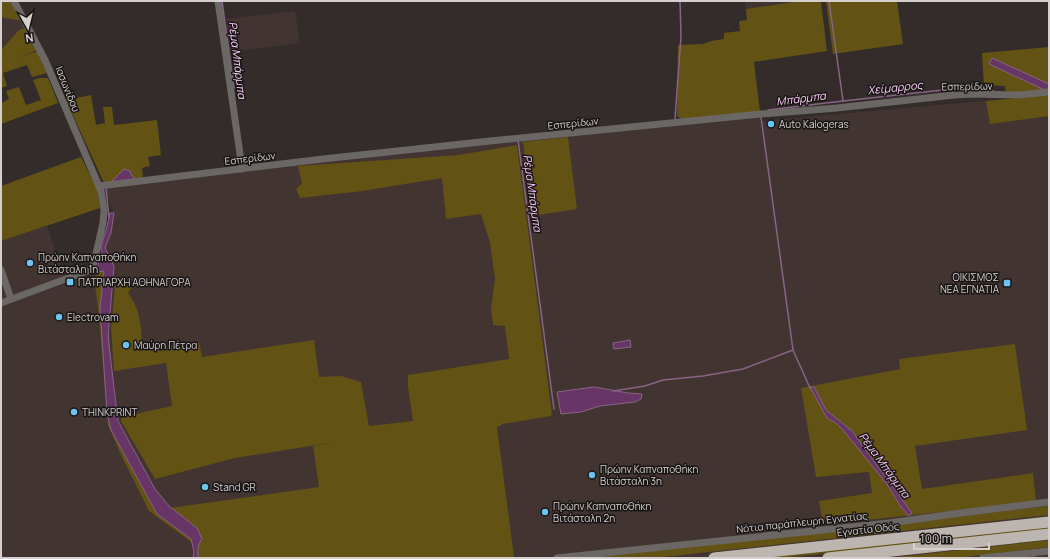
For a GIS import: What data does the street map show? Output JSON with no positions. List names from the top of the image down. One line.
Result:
{"streets":{"highway":["Εγνατία Οδός"],"street":["Εσπερίδων","Ιασωνίδου","Νότια παράπλευρη Εγνατίας"]},"crossings":[["Εσπερίδων","Ιασωνίδου"]],"water":["Ρέμα Μπάρμπα","Χείμαρρος","Μπάρμπα"],"places":{"other":["Auto Kalogeras","Πρώην Καπναποθήκη Βιτάσταλη 1η","Electrovam","Μαύρη Πέτρα","THINKPRINT","Πρώην Καπναποθήκη Βιτάσταλη 3η","Stand GR","Πρώην Καπναποθήκη Βιτάσταλη 2η"],"transit":["ΠΑΤΡΙΑΡΧΗ ΑΘΗΝΑΓΟΡΑ","ΟΙΚΙΣΜΟΣ ΝΕΑ ΕΓΝΑΤΙΑ"]},"scale_bar":"100 m","north":"bottom"}
